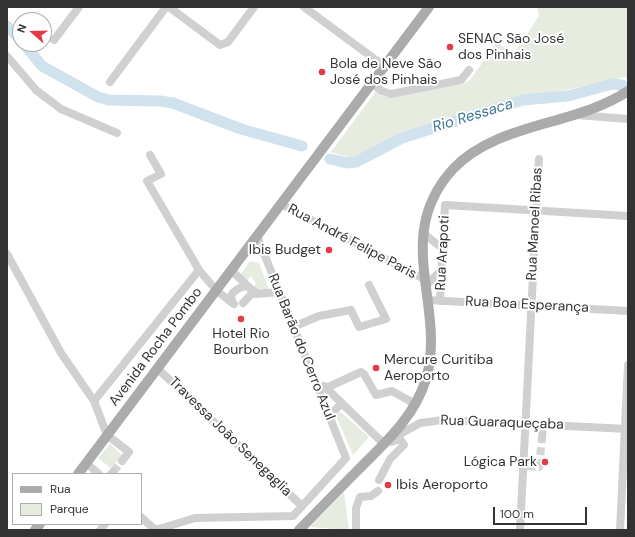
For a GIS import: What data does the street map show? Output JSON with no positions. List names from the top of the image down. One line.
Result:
{"streets":{"main road":["Avenida Rocha Pombo"],"street":["Rua Manoel Ribas","Rua André Felipe Paris","Rua Arapoti","Rua Boa Esperança","Rua Barão do Cerro Azul","Rua Guaraqueçaba","Travessa João Senegaglia"]},"crossings":[["Rua Manoel Ribas","Rua Arapoti"],["Rua Manoel Ribas","Rua Boa Esperança"],["Rua Manoel Ribas","Rua Guaraqueçaba"],["Rua André Felipe Paris","Avenida Rocha Pombo"],["Rua Arapoti","Rua Boa Esperança"],["Avenida Rocha Pombo","Rua Barão do Cerro Azul"],["Avenida Rocha Pombo","Travessa João Senegaglia"],["Rua Barão do Cerro Azul","Travessa João Senegaglia"]],"water":["Rio Ressaca"],"places":["SENAC São José dos Pinhais","Bola de Neve São José dos Pinhais","Ibis Budget","Hotel Rio Bourbon","Mercure Curitiba Aeroporto","Lógica Park","Ibis Aeroporto"],"legend":["Rua","Parque"],"scale_bar":"100 m","north":"left"}
